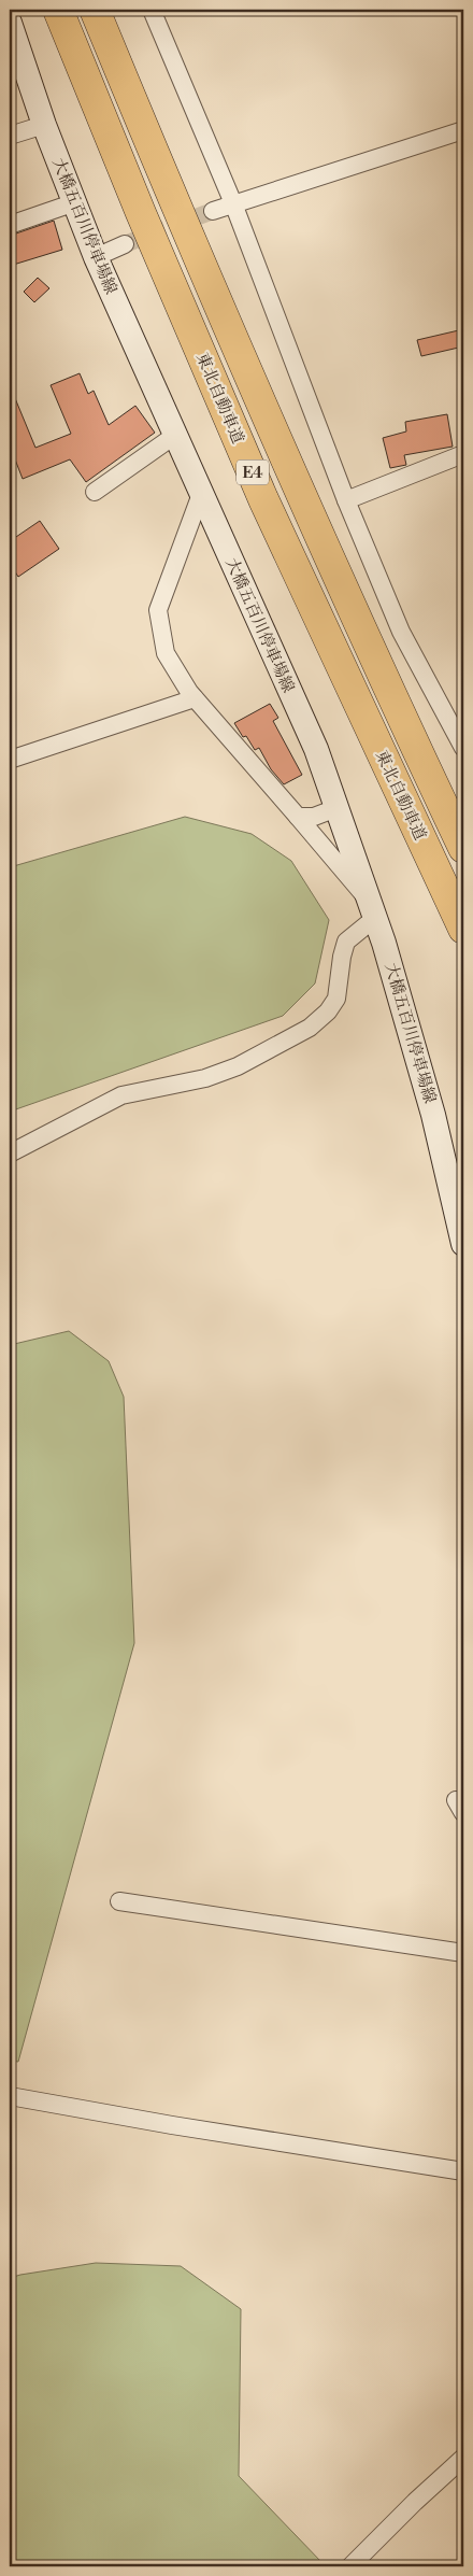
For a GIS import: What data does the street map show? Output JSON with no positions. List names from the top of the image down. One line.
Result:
{"streets":{"highway":["東北自動車道","E4"],"main road":["大橋五百川停車場線"]}}
